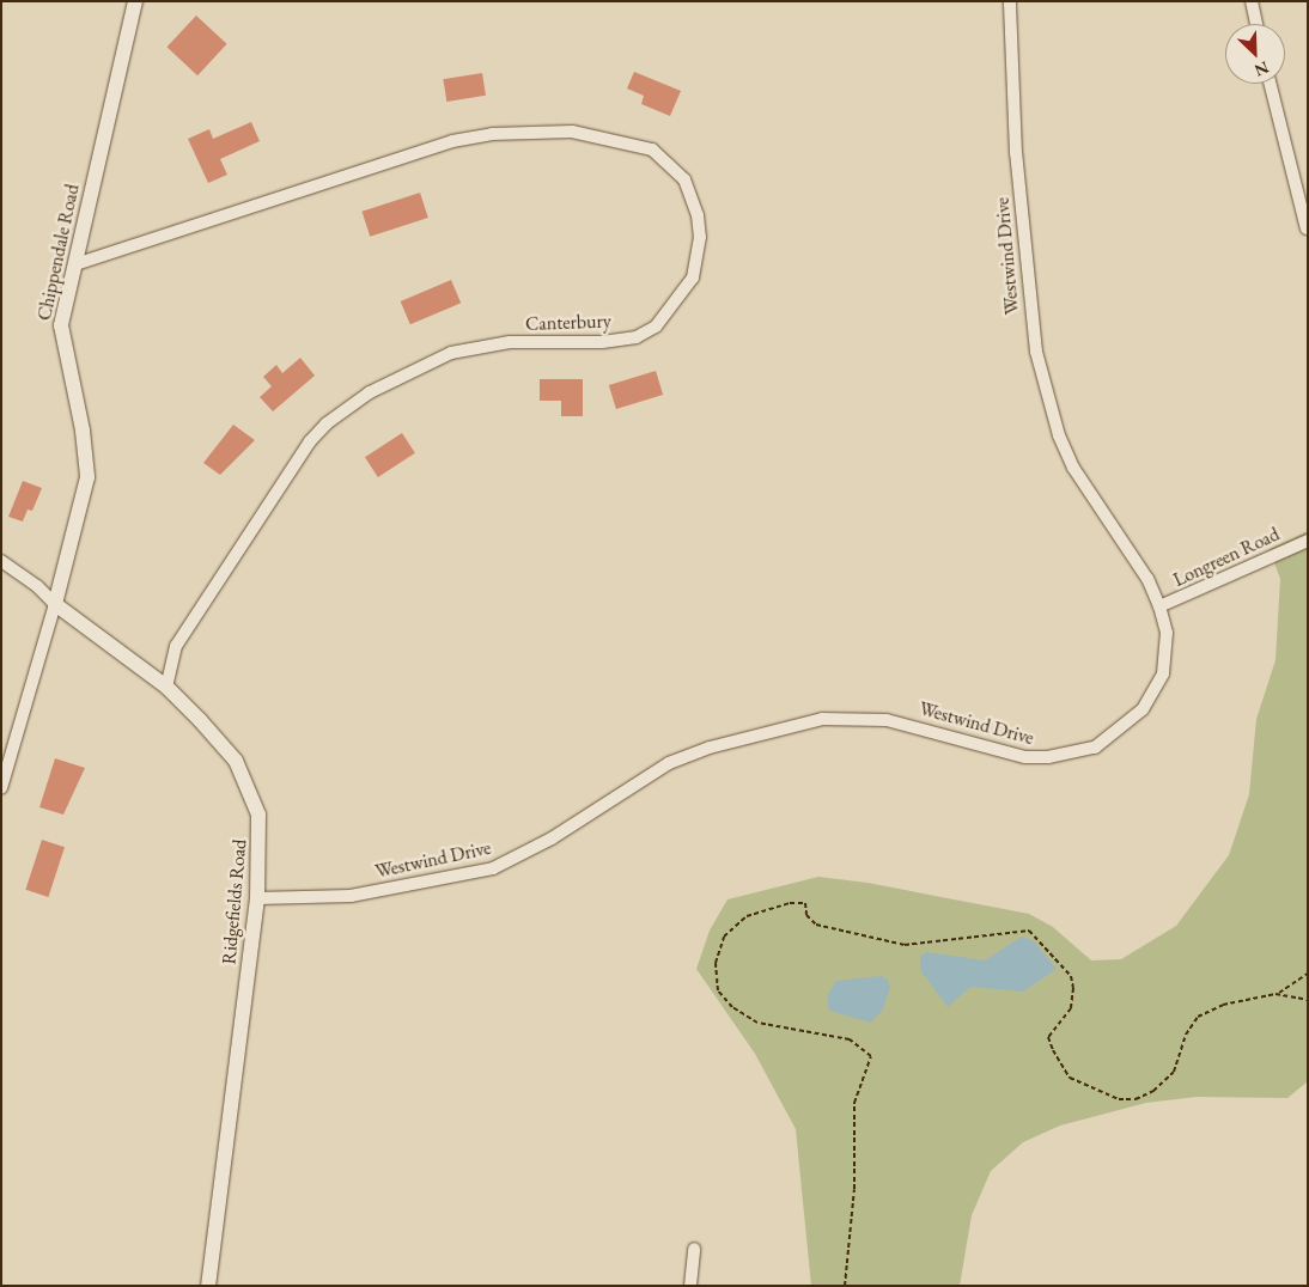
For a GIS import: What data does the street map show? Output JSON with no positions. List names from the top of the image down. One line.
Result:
{"streets":{"street":["Chippendale Road","Westwind Drive","Canterbury","Longreen Road","Ridgefields Road"]},"crossings":[["Chippendale Road","Canterbury"],["Chippendale Road","Ridgefields Road"],["Westwind Drive","Longreen Road"],["Westwind Drive","Ridgefields Road"],["Canterbury","Ridgefields Road"]],"north":"bottom right"}
